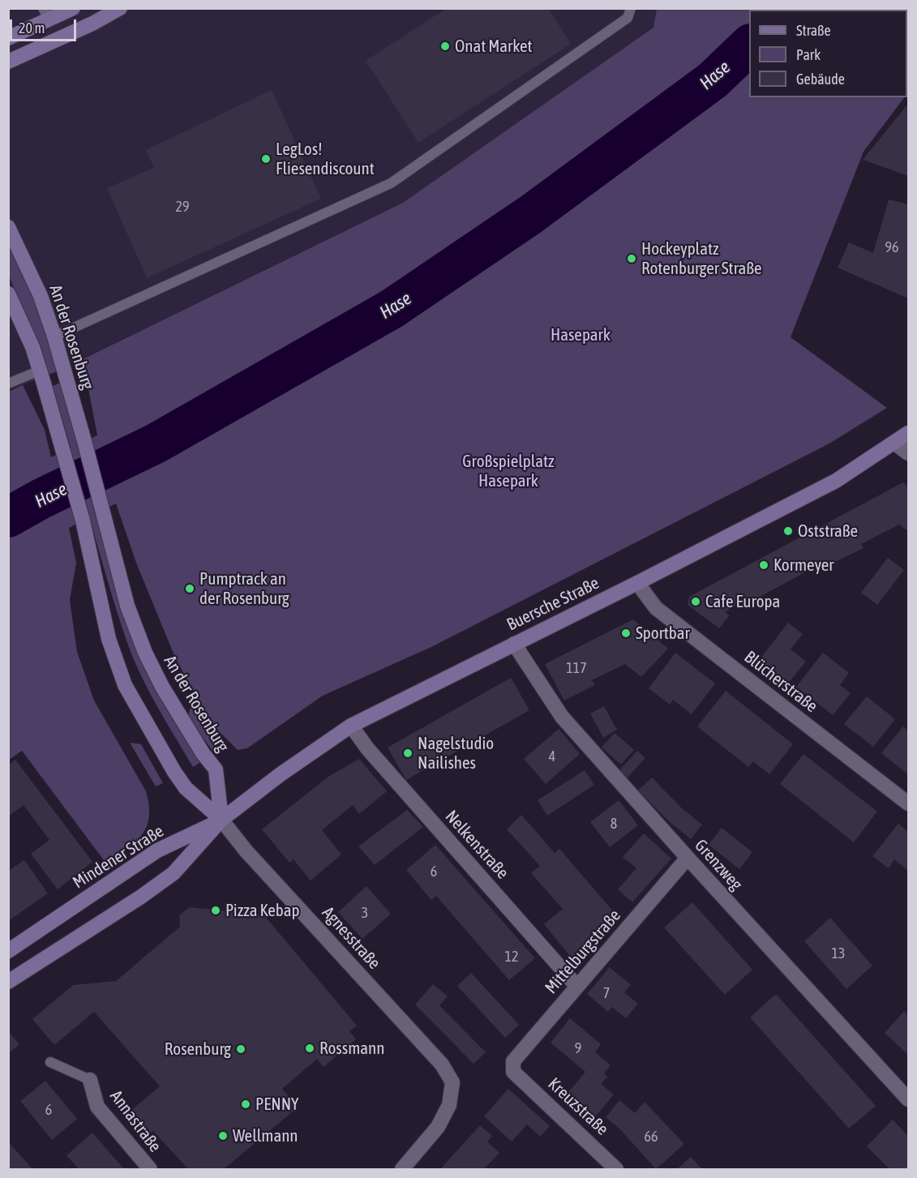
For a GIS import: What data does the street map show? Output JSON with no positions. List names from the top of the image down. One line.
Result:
{"streets":{"street":["An der Rosenburg","Buersche Straße","Blücherstraße","Nelkenstraße","Mindener Straße","Grenzweg","Agnesstraße","Mittelburgstraße","Kreuzstraße","Annastraße"]},"crossings":[["An der Rosenburg","Buersche Straße"],["An der Rosenburg","Mindener Straße"],["An der Rosenburg","Agnesstraße"],["Buersche Straße","Blücherstraße"],["Buersche Straße","Nelkenstraße"],["Buersche Straße","Mindener Straße"],["Buersche Straße","Grenzweg"],["Buersche Straße","Agnesstraße"],["Nelkenstraße","Mittelburgstraße"],["Mindener Straße","Agnesstraße"],["Grenzweg","Mittelburgstraße"],["Mittelburgstraße","Kreuzstraße"]],"water":["Hase"],"parks":["Hasepark","Großspielplatz Hasepark"],"places":["Onat Market","LegLos! Fliesendiscount","Hockeyplatz Rotenburger Straße","Oststraße","Kormeyer","Pumptrack an der Rosenburg","Cafe Europa","Sportbar","Nagelstudio Nailishes","Pizza Kebap","Rossmann","Rosenburg","PENNY","Wellmann"],"house_numbers":["29","96","117","4","8","6","3","13","12","7","9","6","66"],"legend":["Straße","Park","Gebäude"],"scale_bar":"20 m"}
